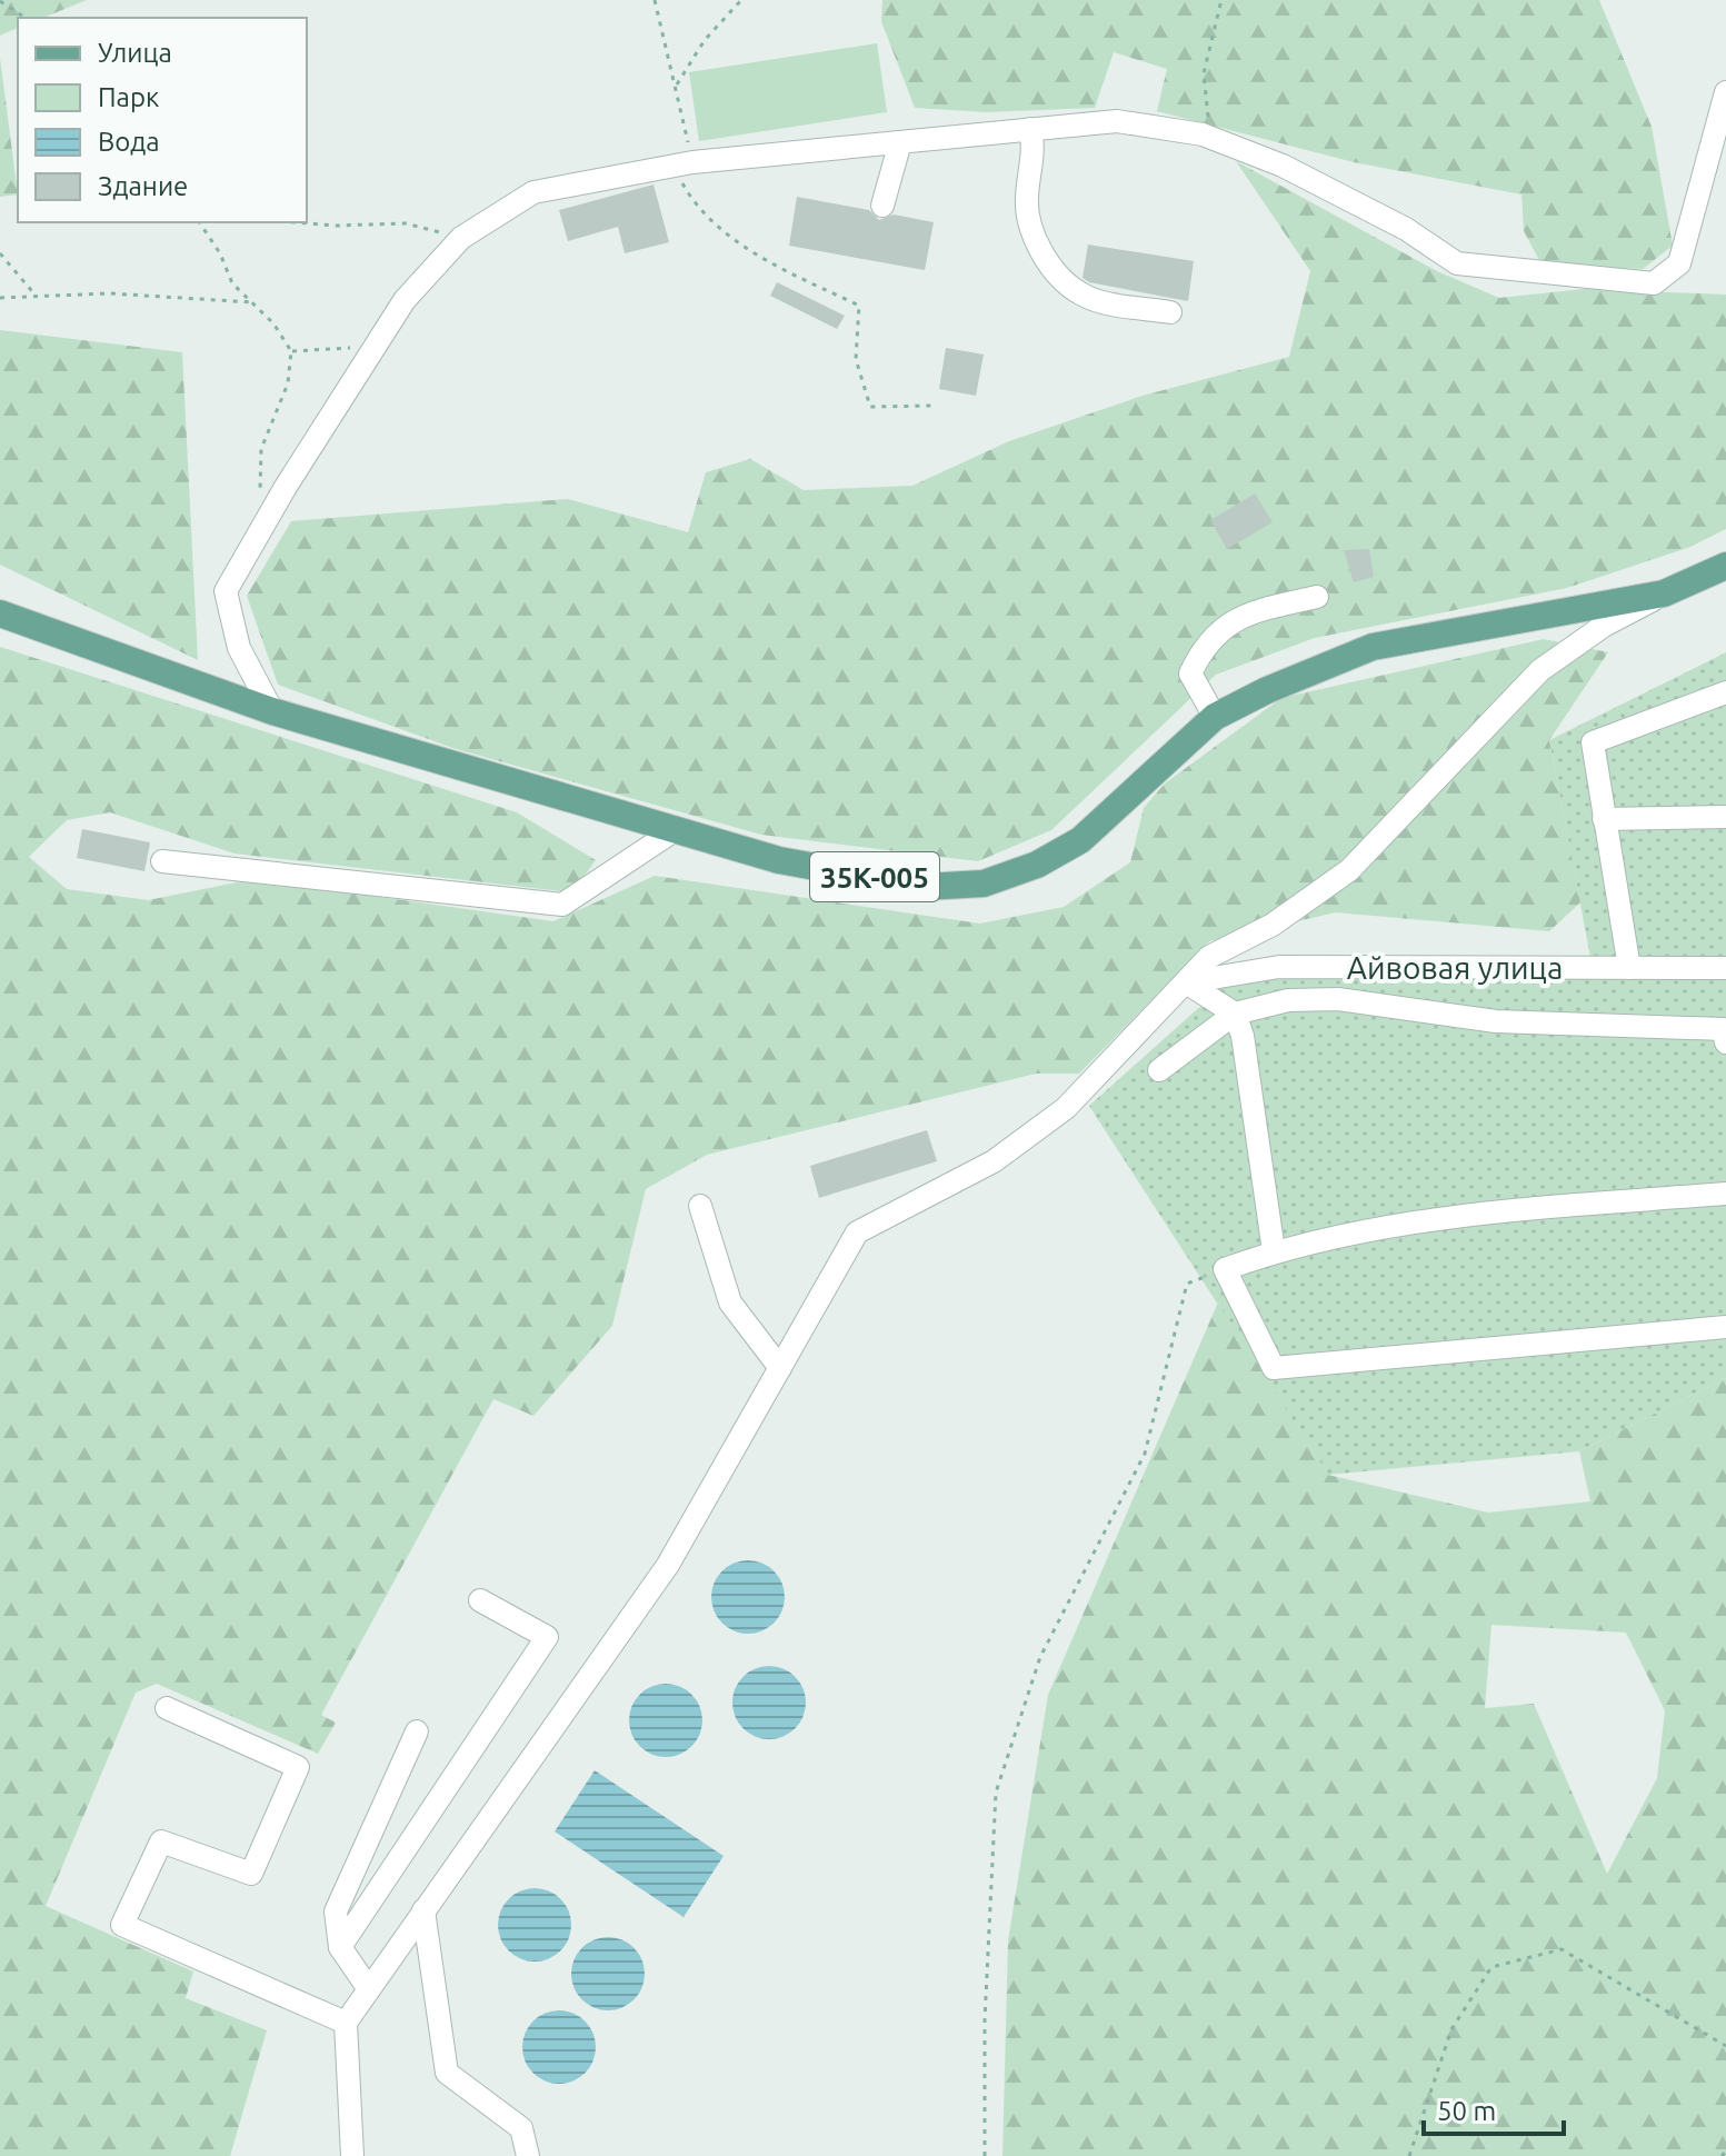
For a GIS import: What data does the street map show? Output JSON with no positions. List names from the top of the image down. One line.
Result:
{"streets":{"main road":["35К-005"],"street":["Айвовая улица"]},"legend":["Улица","Парк","Вода","Здание"],"scale_bar":"50 m"}
